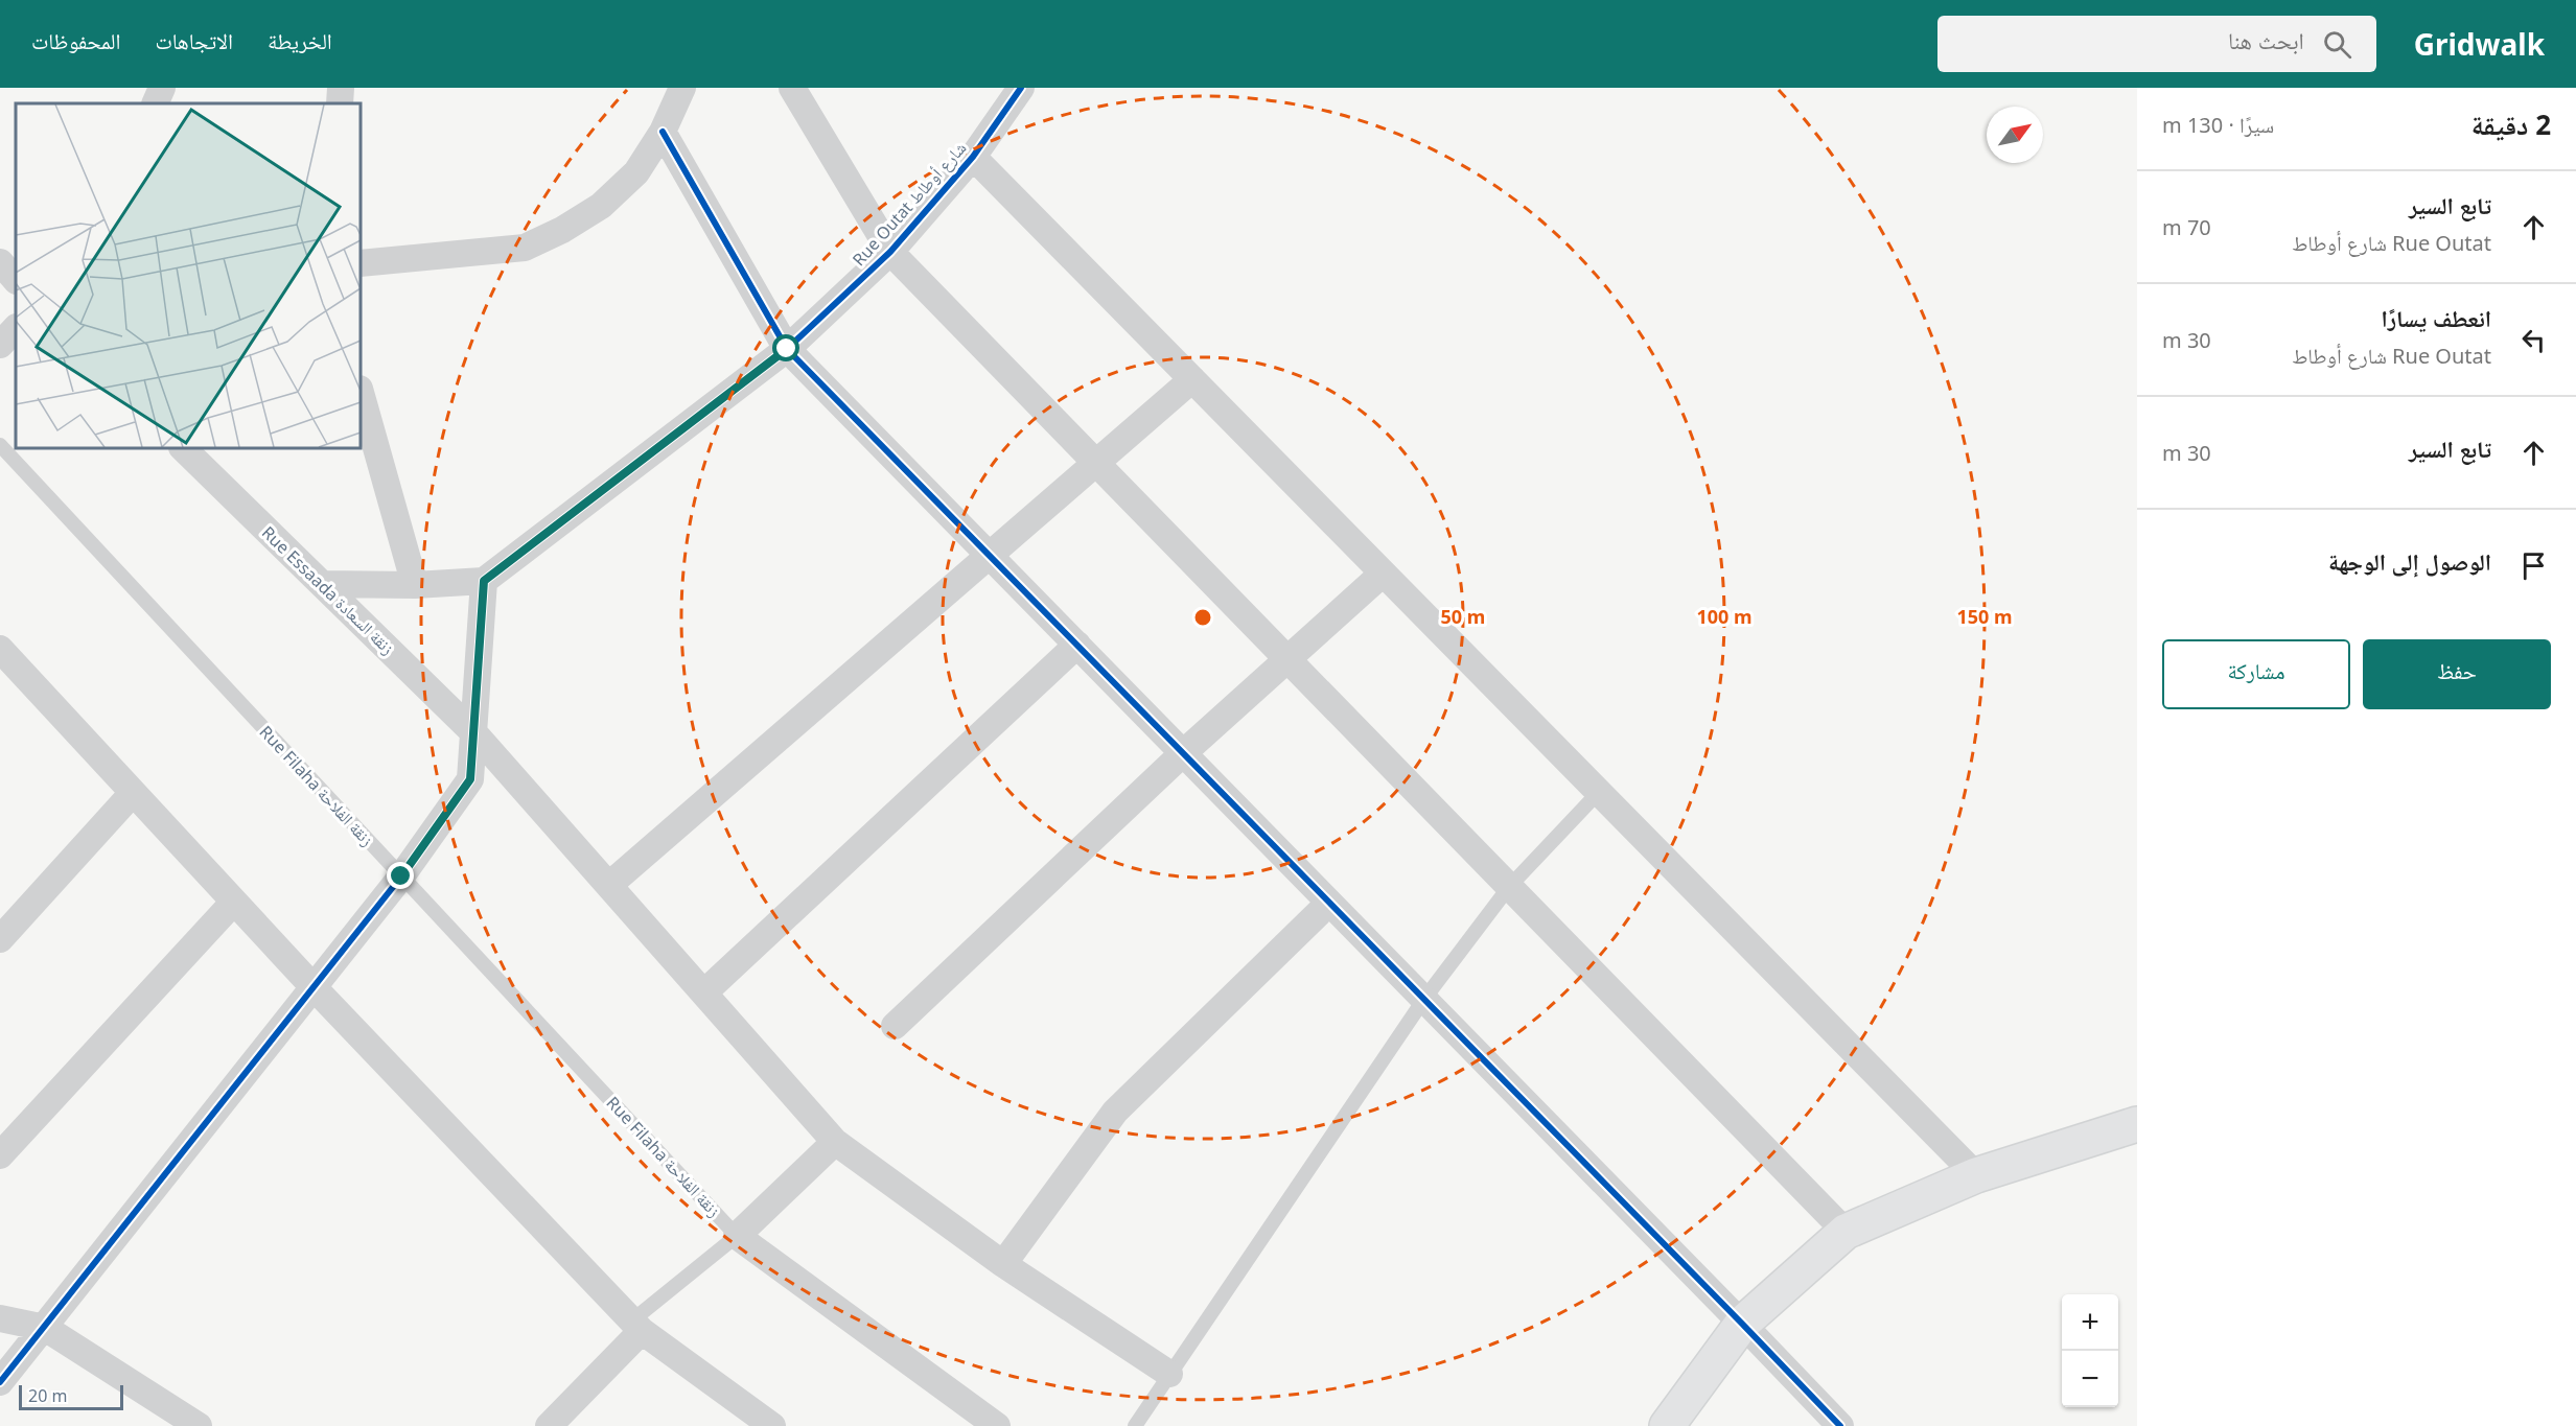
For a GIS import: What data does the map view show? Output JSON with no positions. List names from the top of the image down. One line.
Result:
{"streets":{"street":["Rue Outat شارع أوطاط","Rue Essaada زنقة السعادة"],"lane":["Rue Filaha زنقة الفلاحة"]},"scale_bar":"20 m","north":"top right","page":{"header":"Gridwalk","search":"ابحث هنا","nav":["الخريطة","الاتجاهات","المحفوظات"],"heading":["2 دقيقة","سيرًا · 130 m"],"list":[["تابع السير","Rue Outat شارع أوطاط","70 m"],["انعطف يسارًا","Rue Outat شارع أوطاط","30 m"],["تابع السير","30 m"],"الوصول إلى الوجهة"],"buttons":["حفظ","مشاركة"],"map_buttons":["+","−"],"scale":"20 m"},"rings":["50 m","100 m","150 m"]}
